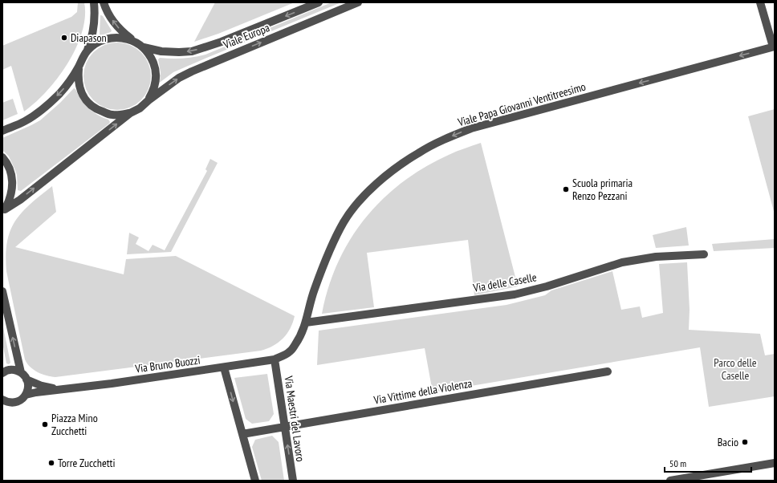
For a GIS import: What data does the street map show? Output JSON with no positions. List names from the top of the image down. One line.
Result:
{"streets":{"street":["Viale Europa","Viale Papa Giovanni Ventitreesimo","Via delle Caselle","Via Bruno Buozzi","Via Vittime della Violenza","Via Maestri del Lavoro"]},"crossings":[["Viale Papa Giovanni Ventitreesimo","Via delle Caselle"],["Viale Papa Giovanni Ventitreesimo","Via Bruno Buozzi"],["Viale Papa Giovanni Ventitreesimo","Via Maestri del Lavoro"],["Via Bruno Buozzi","Via Maestri del Lavoro"],["Via Vittime della Violenza","Via Maestri del Lavoro"]],"one_way":["Viale Papa Giovanni Ventitreesimo"],"parks":["Parco delle Caselle"],"places":["Diapason","Scuola primaria Renzo Pezzani","Piazza Mino Zucchetti","Bacio","Torre Zucchetti"],"scale_bar":"50 m"}
